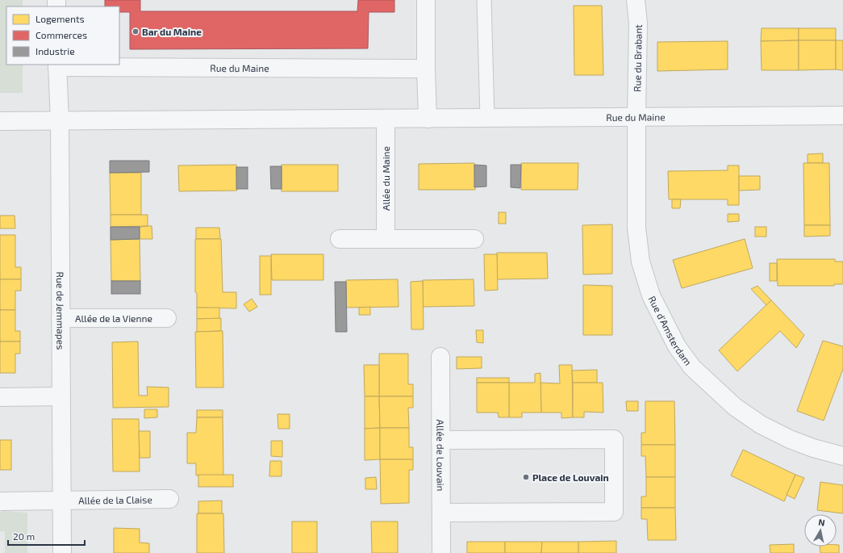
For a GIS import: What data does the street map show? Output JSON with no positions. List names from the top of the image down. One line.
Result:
{"streets":{"street":["Rue du Brabant","Rue du Maine","Allée du Maine","Rue de Jemmapes","Allée de la Vienne","Rue d'Amsterdam","Allée de Louvain","Allée de la Claise"]},"crossings":[["Rue du Brabant","Rue du Maine"],["Rue du Brabant","Rue d'Amsterdam"],["Rue du Maine","Allée du Maine"],["Rue du Maine","Rue de Jemmapes"],["Rue du Maine","Rue d'Amsterdam"],["Rue de Jemmapes","Allée de la Vienne"],["Rue de Jemmapes","Allée de la Claise"]],"places":["Bar du Maine","Place de Louvain"],"legend":["Logements","Commerces","Industrie"],"scale_bar":"20 m","north":"top"}
